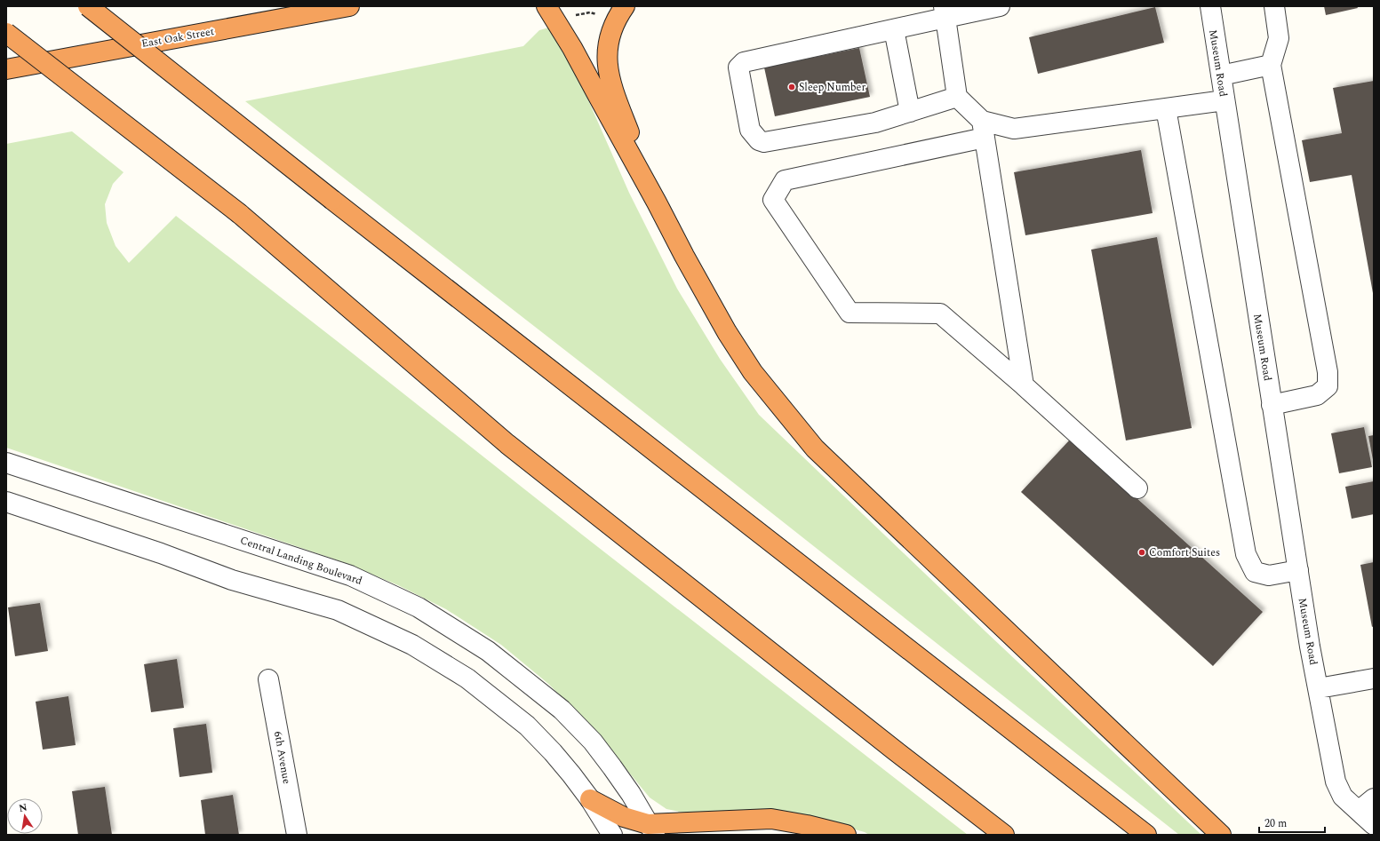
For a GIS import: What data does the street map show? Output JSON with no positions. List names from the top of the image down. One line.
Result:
{"streets":{"highway":["East Oak Street"],"street":["Museum Road","Central Landing Boulevard","6th Avenue"]},"places":["Sleep Number","Comfort Suites"],"scale_bar":"20 m","north":"top"}
